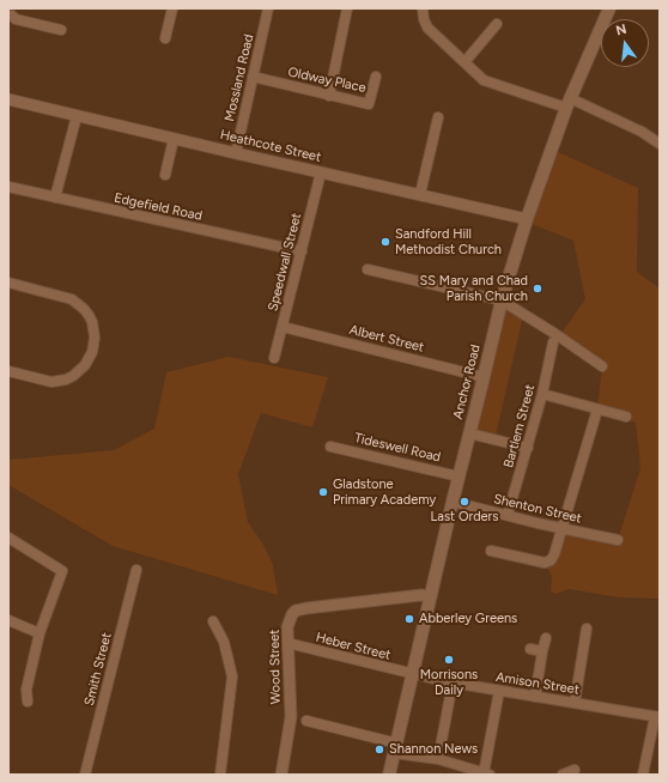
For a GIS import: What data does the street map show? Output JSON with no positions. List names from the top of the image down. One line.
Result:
{"streets":{"main road":["Anchor Road"],"street":["Mossland Road","Oldway Place","Heathcote Street","Edgefield Road","Speedwall Street","Albert Street","Bartlem Street","Tideswell Road","Shenton Street","Heber Street","Wood Street","Smith Street","Amison Street"]},"crossings":[["Mossland Road","Oldway Place"],["Mossland Road","Heathcote Street"],["Heathcote Street","Speedwall Street"],["Heathcote Street","Anchor Road"],["Edgefield Road","Speedwall Street"],["Speedwall Street","Albert Street"],["Albert Street","Anchor Road"],["Anchor Road","Tideswell Road"],["Anchor Road","Shenton Street"],["Anchor Road","Heber Street"],["Anchor Road","Wood Street"],["Anchor Road","Amison Street"],["Bartlem Street","Shenton Street"],["Heber Street","Wood Street"],["Heber Street","Amison Street"]],"places":["Sandford Hill Methodist Church","SS Mary and Chad Parish Church","Gladstone Primary Academy","Last Orders","Abberley Greens","Morrisons Daily","Shannon News"],"north":"top"}
